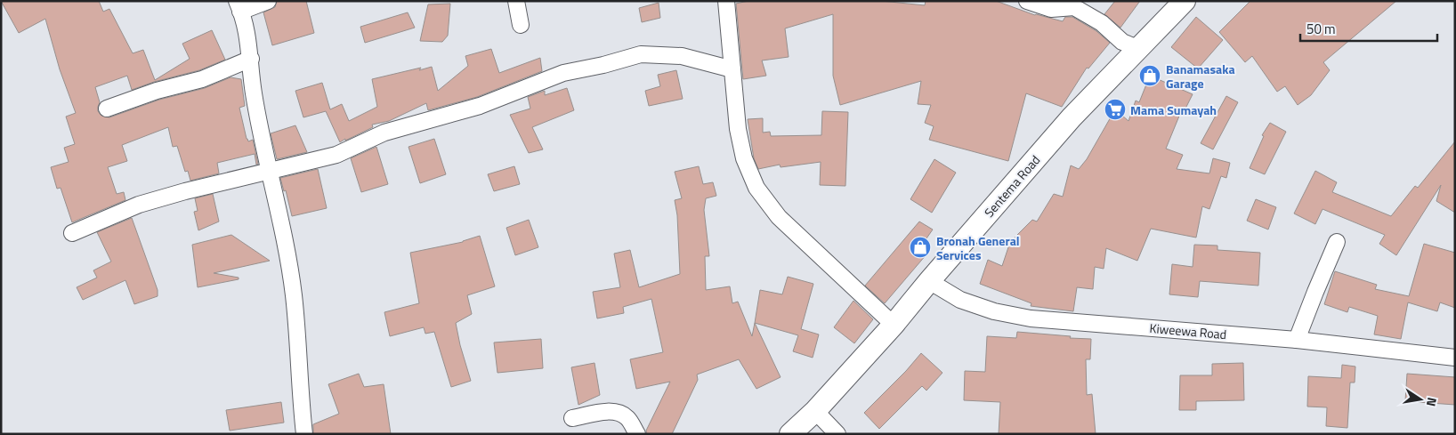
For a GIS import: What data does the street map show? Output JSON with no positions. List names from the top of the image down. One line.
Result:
{"streets":{"main road":["Sentema Road"],"street":["Kiweewa Road"]},"crossings":[["Sentema Road","Kiweewa Road"]],"places":{"shop":["Banamasaka Garage","Bronah General Services"],"supermarket":["Mama Sumayah"]},"scale_bar":"50 m","north":"right"}
